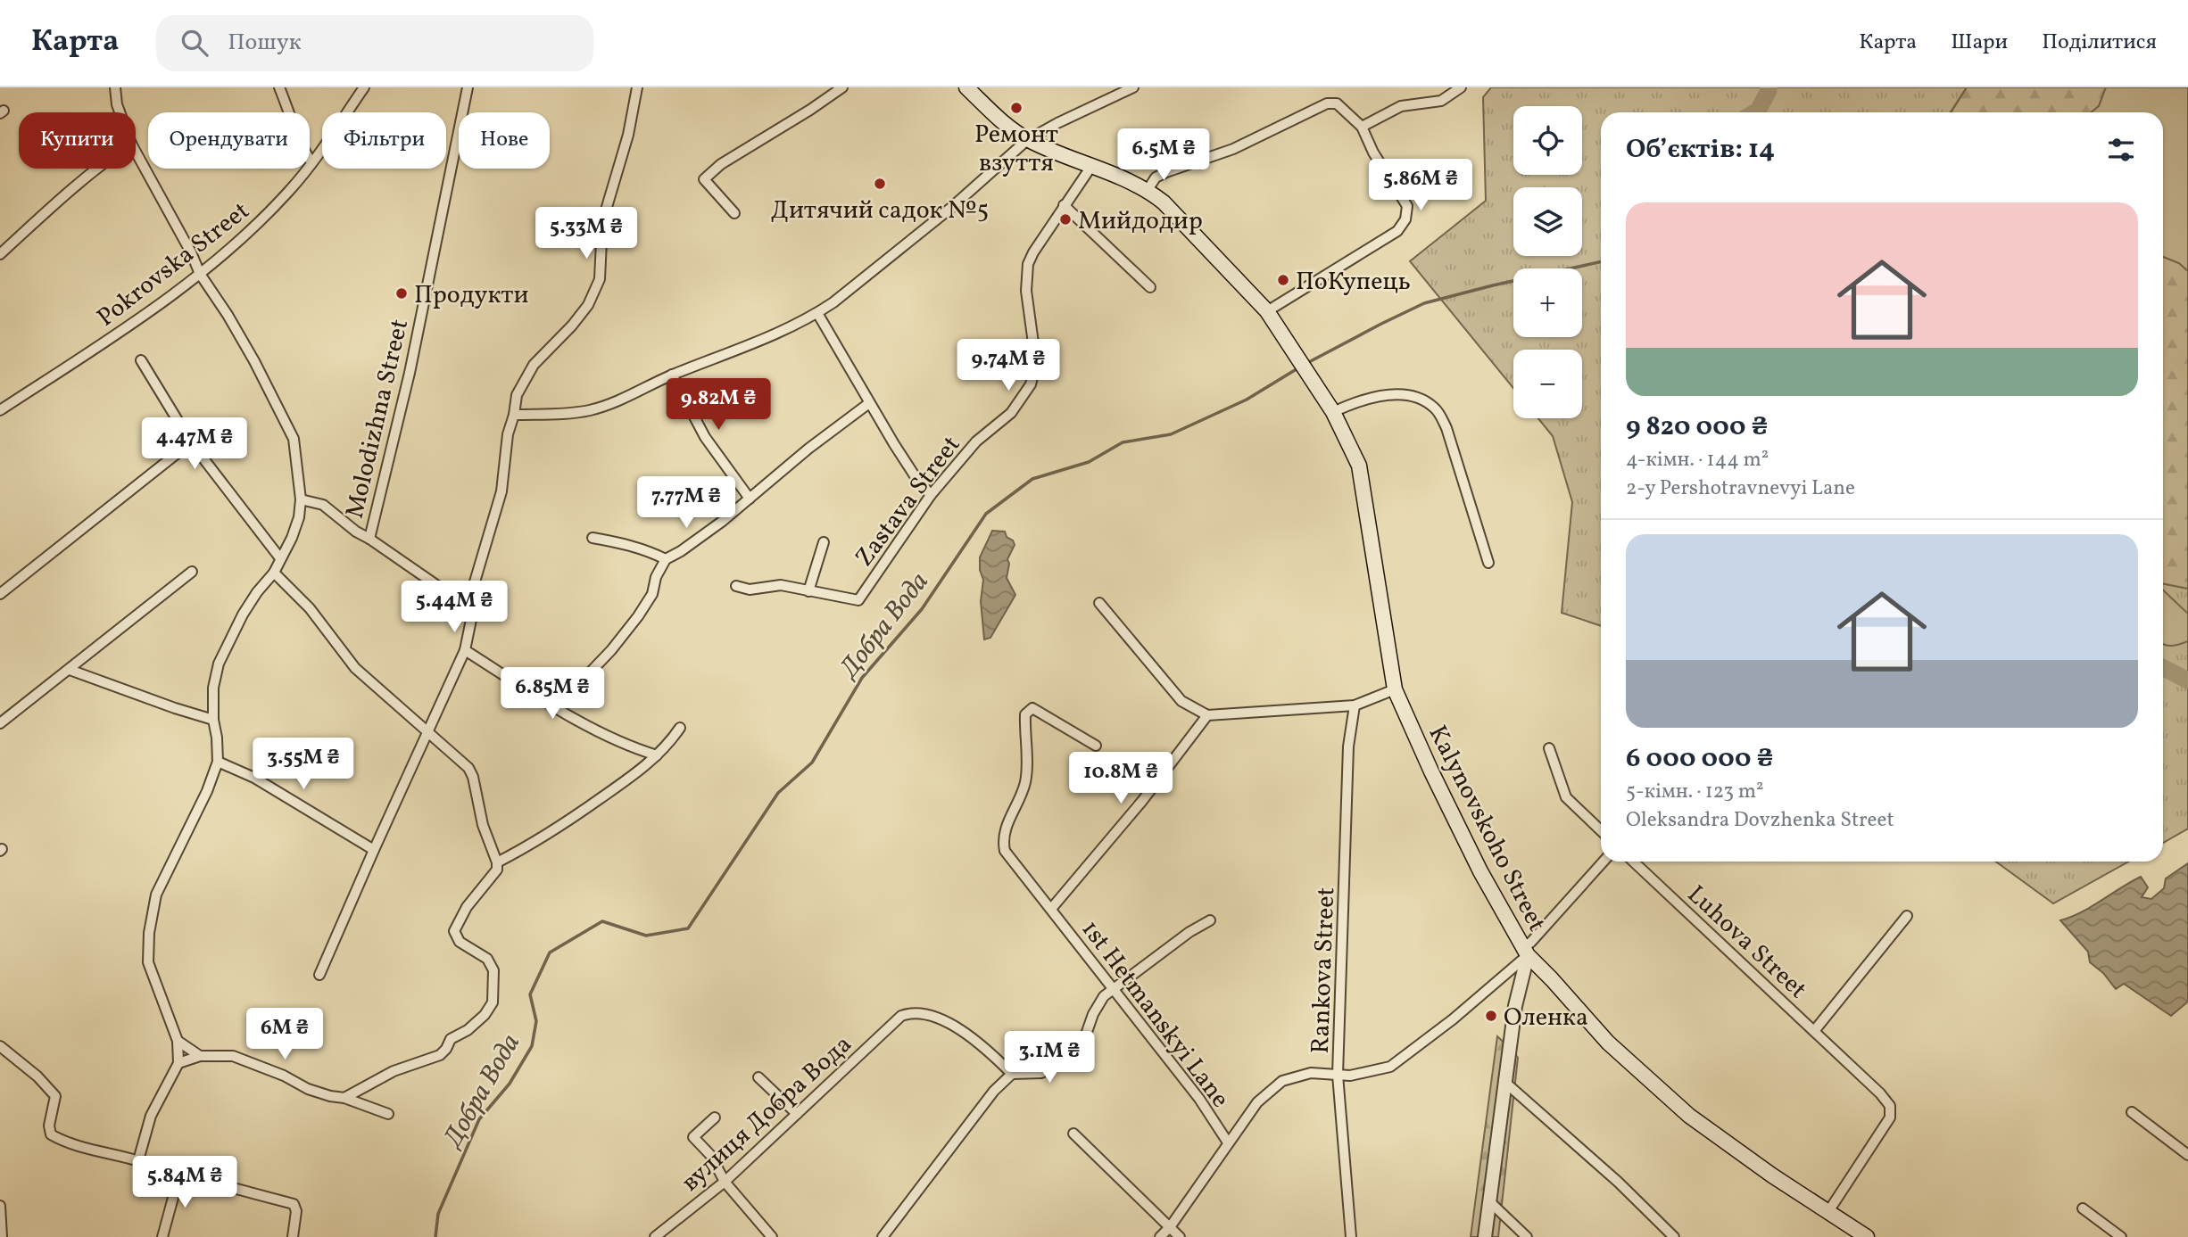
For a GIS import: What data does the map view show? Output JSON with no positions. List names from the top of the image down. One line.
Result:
{"streets":{"main road":["Kalynovskoho Street"],"street":["Pokrovska Street","Molodizhna Street","Zastava Street","Luhova Street","Rankova Street","1st Hetmanskyi Lane","вулиця Добра Вода"]},"crossings":[["Zastava Street","Kalynovskoho Street"],["Kalynovskoho Street","Luhova Street"]],"water":["Добра Вода"],"places":["Ремонт взуття","Дитячий садок №5","Мийдодир","ПоКупець","Продукти","Оленка"],"page":{"header":"Карта","search":"Пошук","nav":["Карта","Шари","Поділитися"],"map_buttons":["+","−"],"chip":["Купити","Орендувати","Фільтри","Нове"],"heading":"Об’єктів: 14","price":["6.5M ₴","5.86M ₴","5.33M ₴","9.74M ₴","9.82M ₴","4.47M ₴","7.77M ₴","5.44M ₴","6.85M ₴","3.55M ₴","10.8M ₴","6M ₴","3.1M ₴","5.84M ₴"],"list":[{"name":"9 820 000 ₴","note":"4-кімн. · 144 m² · 2-y Pershotravnevyi Lane"},{"name":"6 000 000 ₴","note":"5-кімн. · 123 m² · Oleksandra Dovzhenka Street"}]}}
